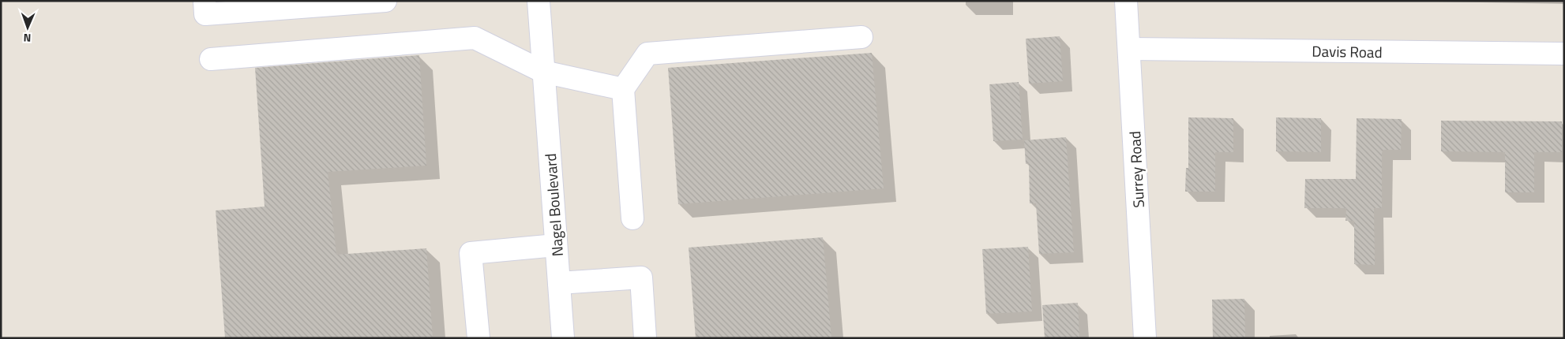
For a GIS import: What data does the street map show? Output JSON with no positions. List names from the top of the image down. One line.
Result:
{"streets":{"street":["Davis Road","Surrey Road","Nagel Boulevard"]},"crossings":[["Davis Road","Surrey Road"]],"north":"bottom"}
